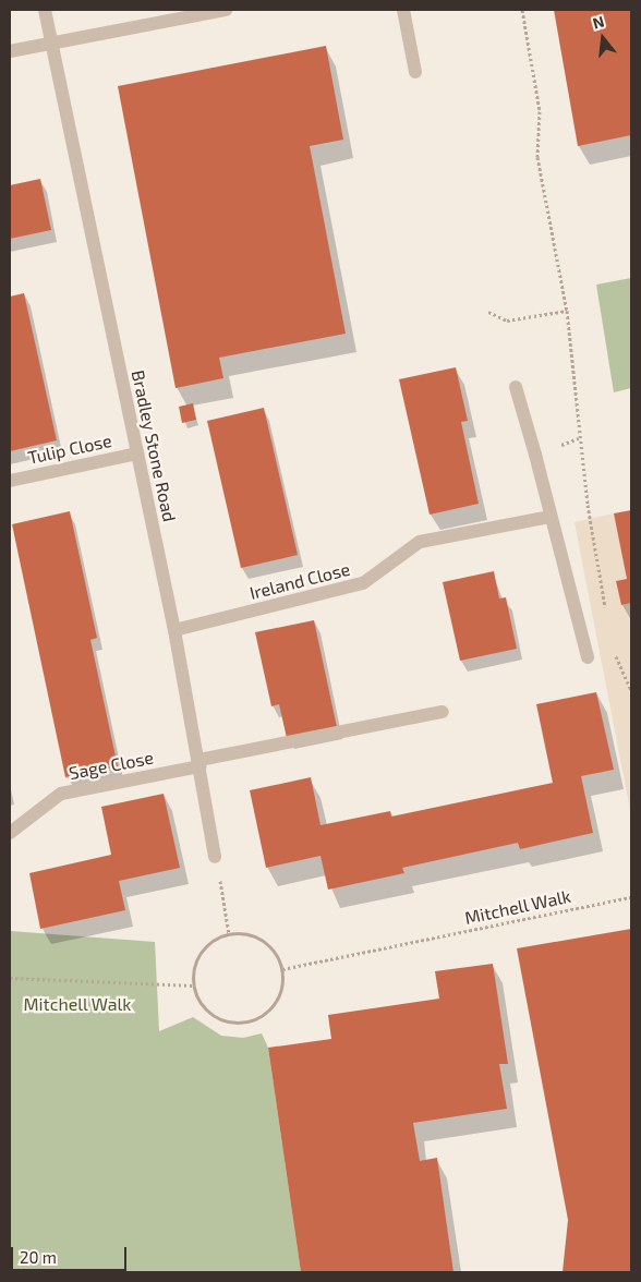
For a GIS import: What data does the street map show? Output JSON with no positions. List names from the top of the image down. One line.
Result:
{"streets":{"street":["Bradley Stone Road","Tulip Close","Ireland Close","Sage Close"],"path":["Mitchell Walk"]},"crossings":[["Bradley Stone Road","Tulip Close"],["Bradley Stone Road","Ireland Close"],["Bradley Stone Road","Sage Close"]],"parks":["Mitchell Walk"],"scale_bar":"20 m","north":"top"}
